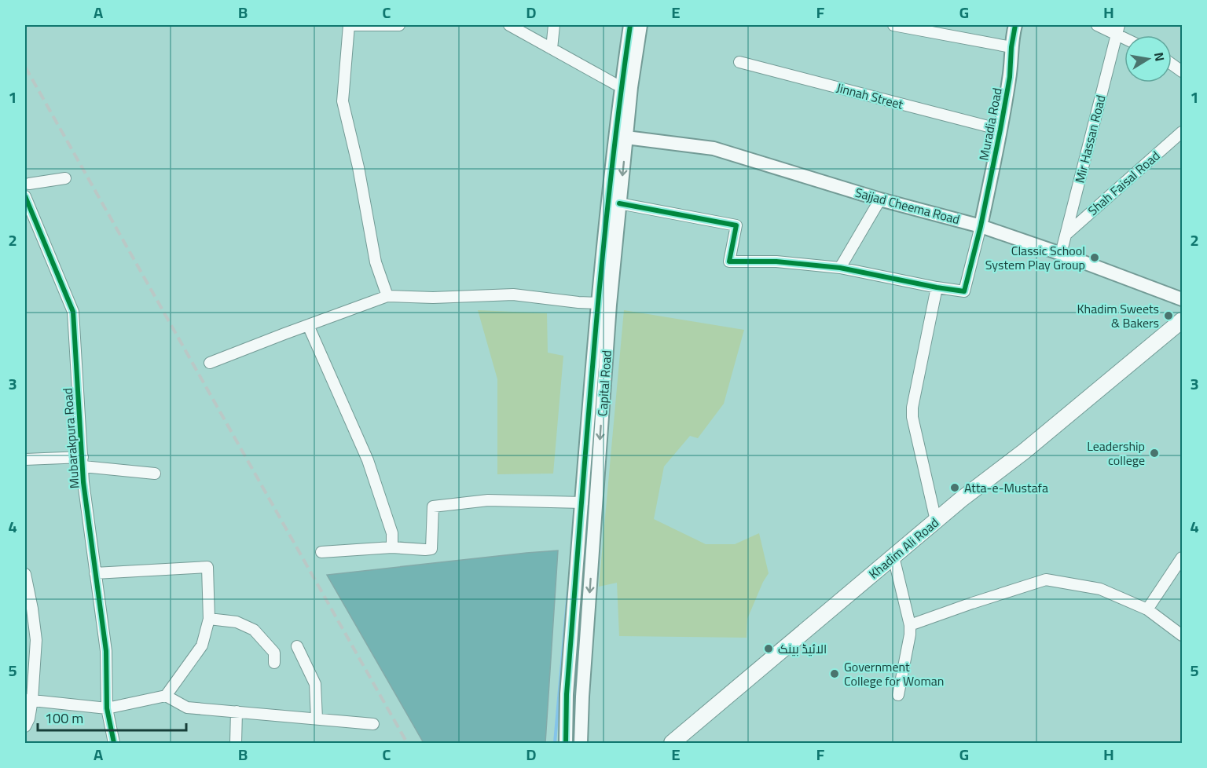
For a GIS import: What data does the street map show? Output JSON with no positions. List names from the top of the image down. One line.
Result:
{"streets":{"main road":["Khadim Ali Road"],"street":["Jinnah Street","Muradia Road","Mir Hassan Road","Shah Faisal Road","Sajjad Cheema Road","Capital Road","Mubarakpura Road"]},"crossings":[["Jinnah Street","Muradia Road"],["Muradia Road","Sajjad Cheema Road"],["Mir Hassan Road","Shah Faisal Road"],["Mir Hassan Road","Sajjad Cheema Road"],["Sajjad Cheema Road","Capital Road"]],"places":["Classic School System Play Group","Khadim Sweets & Bakers","Leadership college","Atta-e-Mustafa","الائیڈ بینک","Government College for Woman"],"scale_bar":"100 m","north":"right","grid":{"columns":["A","B","C","D","E","F","G","H"],"rows":["1","2","3","4","5"]}}
